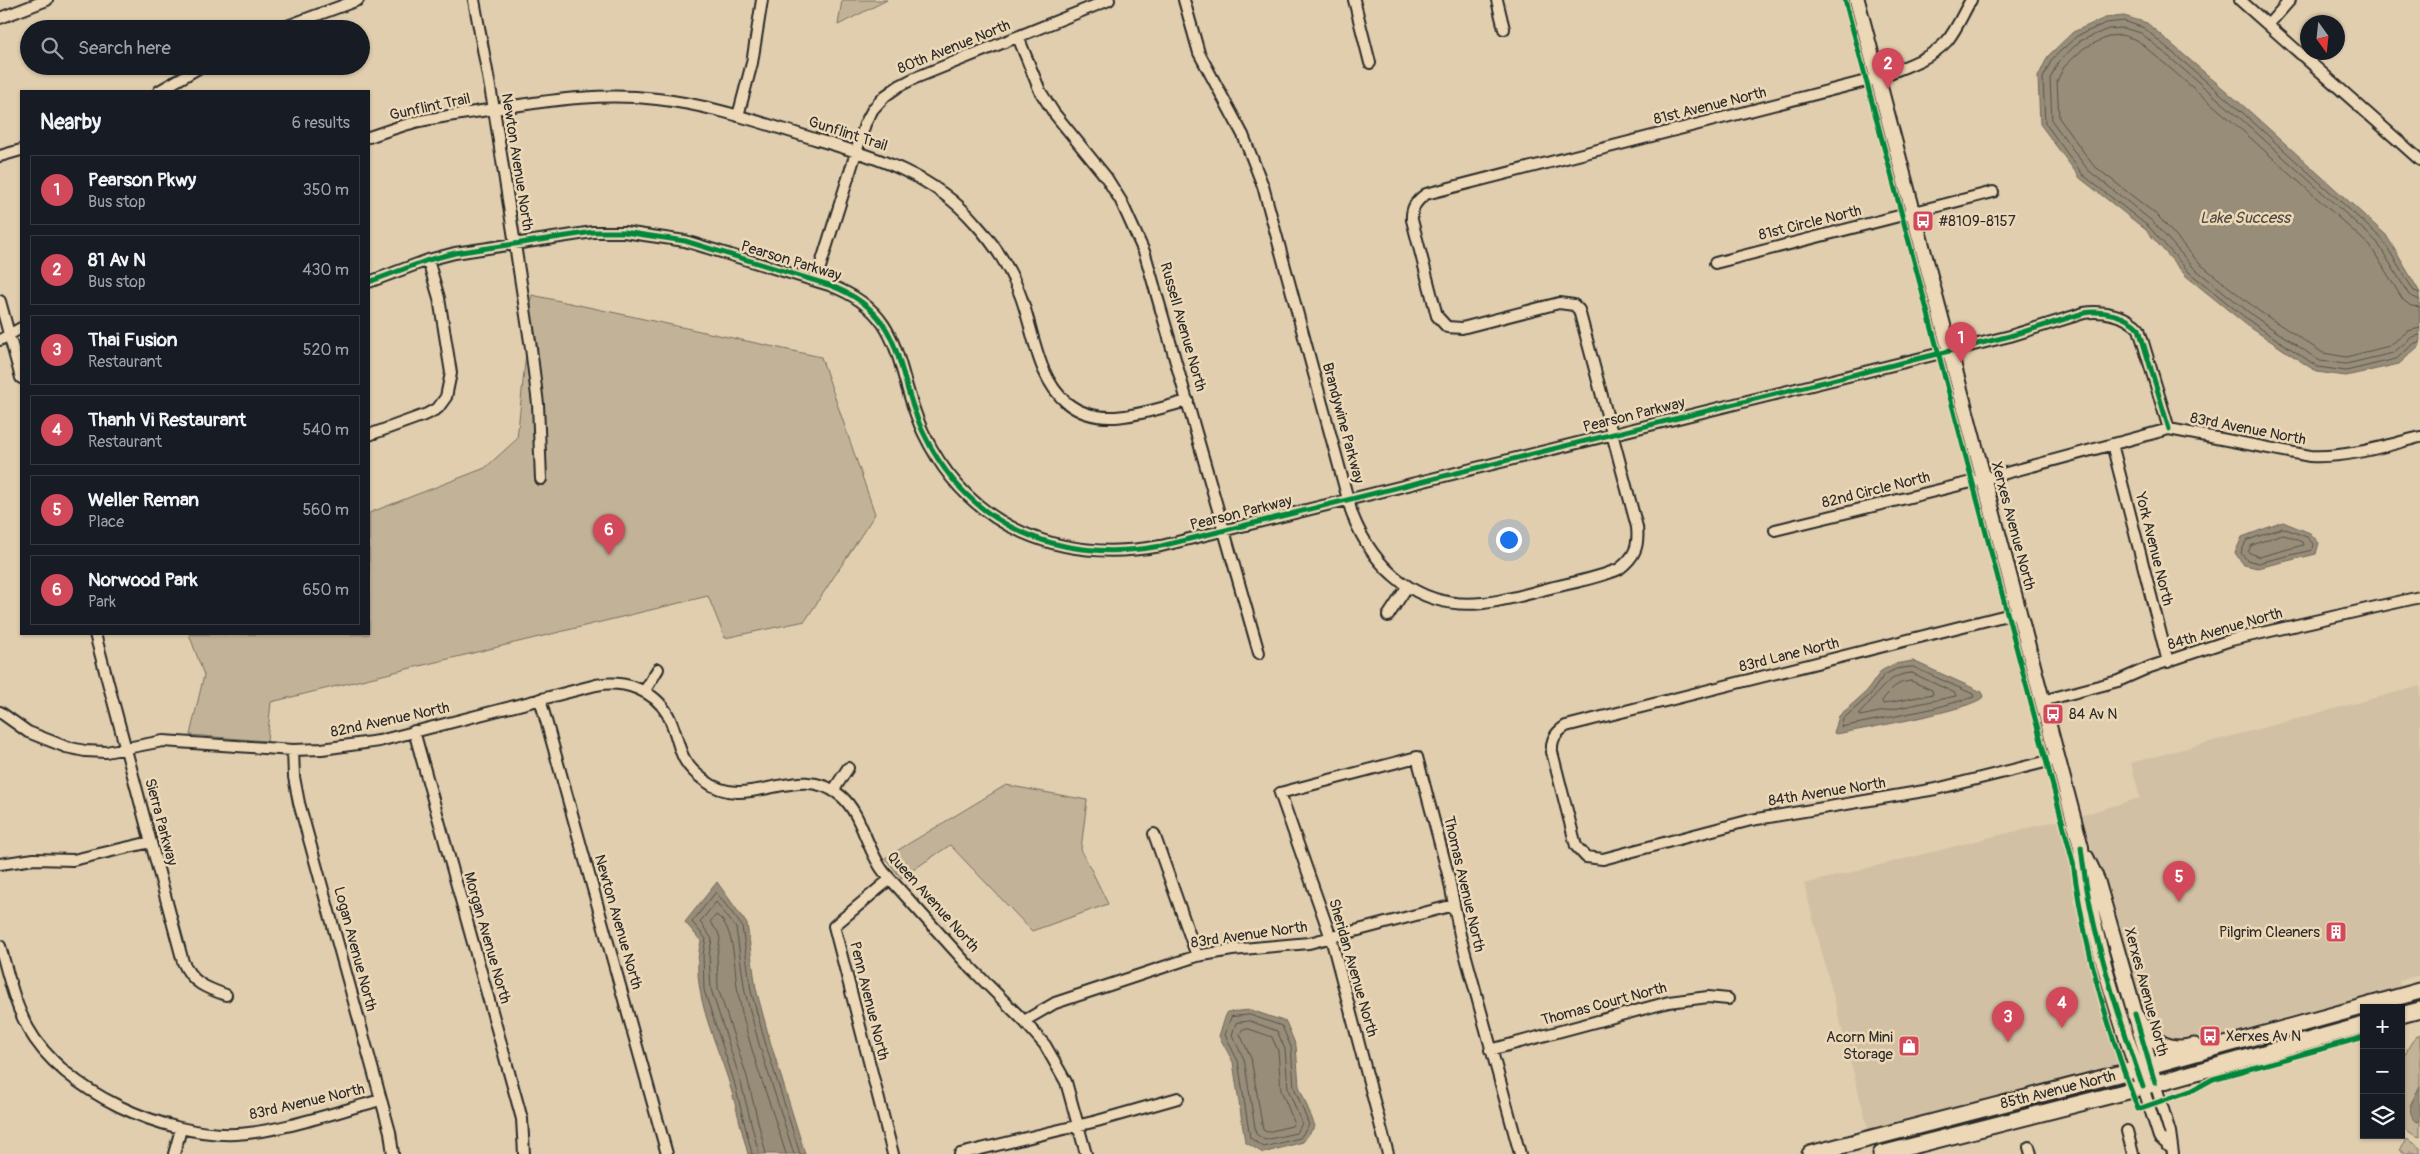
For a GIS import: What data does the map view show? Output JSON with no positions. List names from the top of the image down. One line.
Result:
{"streets":{"main road":["85th Avenue North"],"street":["80th Avenue North","81st Avenue North","Gunflint Trail","Newton Avenue North","81st Circle North","Pearson Parkway","Russell Avenue North","Brandywine Parkway","83rd Avenue North","82nd Circle North","Xerxes Avenue North","York Avenue North","84th Avenue North","83rd Lane North","82nd Avenue North","Sierra Parkway","Thomas Avenue North","Queen Avenue North","Morgan Avenue North","Logan Avenue North","Sheridan Avenue North","Penn Avenue North","Thomas Court North"]},"crossings":[["80th Avenue North","Gunflint Trail"],["80th Avenue North","Pearson Parkway"],["80th Avenue North","Russell Avenue North"],["81st Avenue North","Brandywine Parkway"],["81st Avenue North","Xerxes Avenue North"],["Gunflint Trail","Newton Avenue North"],["Gunflint Trail","Russell Avenue North"],["Newton Avenue North","Pearson Parkway"],["Newton Avenue North","82nd Avenue North"],["81st Circle North","Xerxes Avenue North"],["Pearson Parkway","Russell Avenue North"],["Pearson Parkway","Brandywine Parkway"],["Pearson Parkway","83rd Avenue North"],["Pearson Parkway","Xerxes Avenue North"],["83rd Avenue North","82nd Circle North"],["83rd Avenue North","Xerxes Avenue North"],["83rd Avenue North","York Avenue North"],["83rd Avenue North","Thomas Avenue North"],["83rd Avenue North","Queen Avenue North"],["83rd Avenue North","Logan Avenue North"],["83rd Avenue North","Sheridan Avenue North"],["82nd Circle North","Xerxes Avenue North"],["Xerxes Avenue North","84th Avenue North"],["Xerxes Avenue North","83rd Lane North"],["Xerxes Avenue North","85th Avenue North"],["York Avenue North","84th Avenue North"],["84th Avenue North","83rd Lane North"],["82nd Avenue North","Sierra Parkway"],["82nd Avenue North","Queen Avenue North"],["82nd Avenue North","Morgan Avenue North"],["82nd Avenue North","Logan Avenue North"],["Thomas Avenue North","Sheridan Avenue North"],["Thomas Avenue North","Thomas Court North"],["Queen Avenue North","Penn Avenue North"]],"water":["Lake Success"],"places":{"bus stop":["#8109-8157","84 Av N","Xerxes Av N"],"building":["Pilgrim Cleaners"],"shop":["Acorn Mini Storage"]},"north":"bottom","page":{"search":"Search here","pins":["2","1","6","5","4","3"],"heading":["Nearby","6 results"],"list":[{"mark":"1","name":"Pearson Pkwy","note":"Bus stop","value":"350 m"},{"mark":"2","name":"81 Av N","note":"Bus stop","value":"430 m"},{"mark":"3","name":"Thai Fusion","note":"Restaurant","value":"520 m"},{"mark":"4","name":"Thanh Vi Restaurant","note":"Restaurant","value":"540 m"},{"mark":"5","name":"Weller Reman","note":"Place","value":"560 m"},{"mark":"6","name":"Norwood Park","note":"Park","value":"650 m"}],"map_buttons":["+","−"]}}
